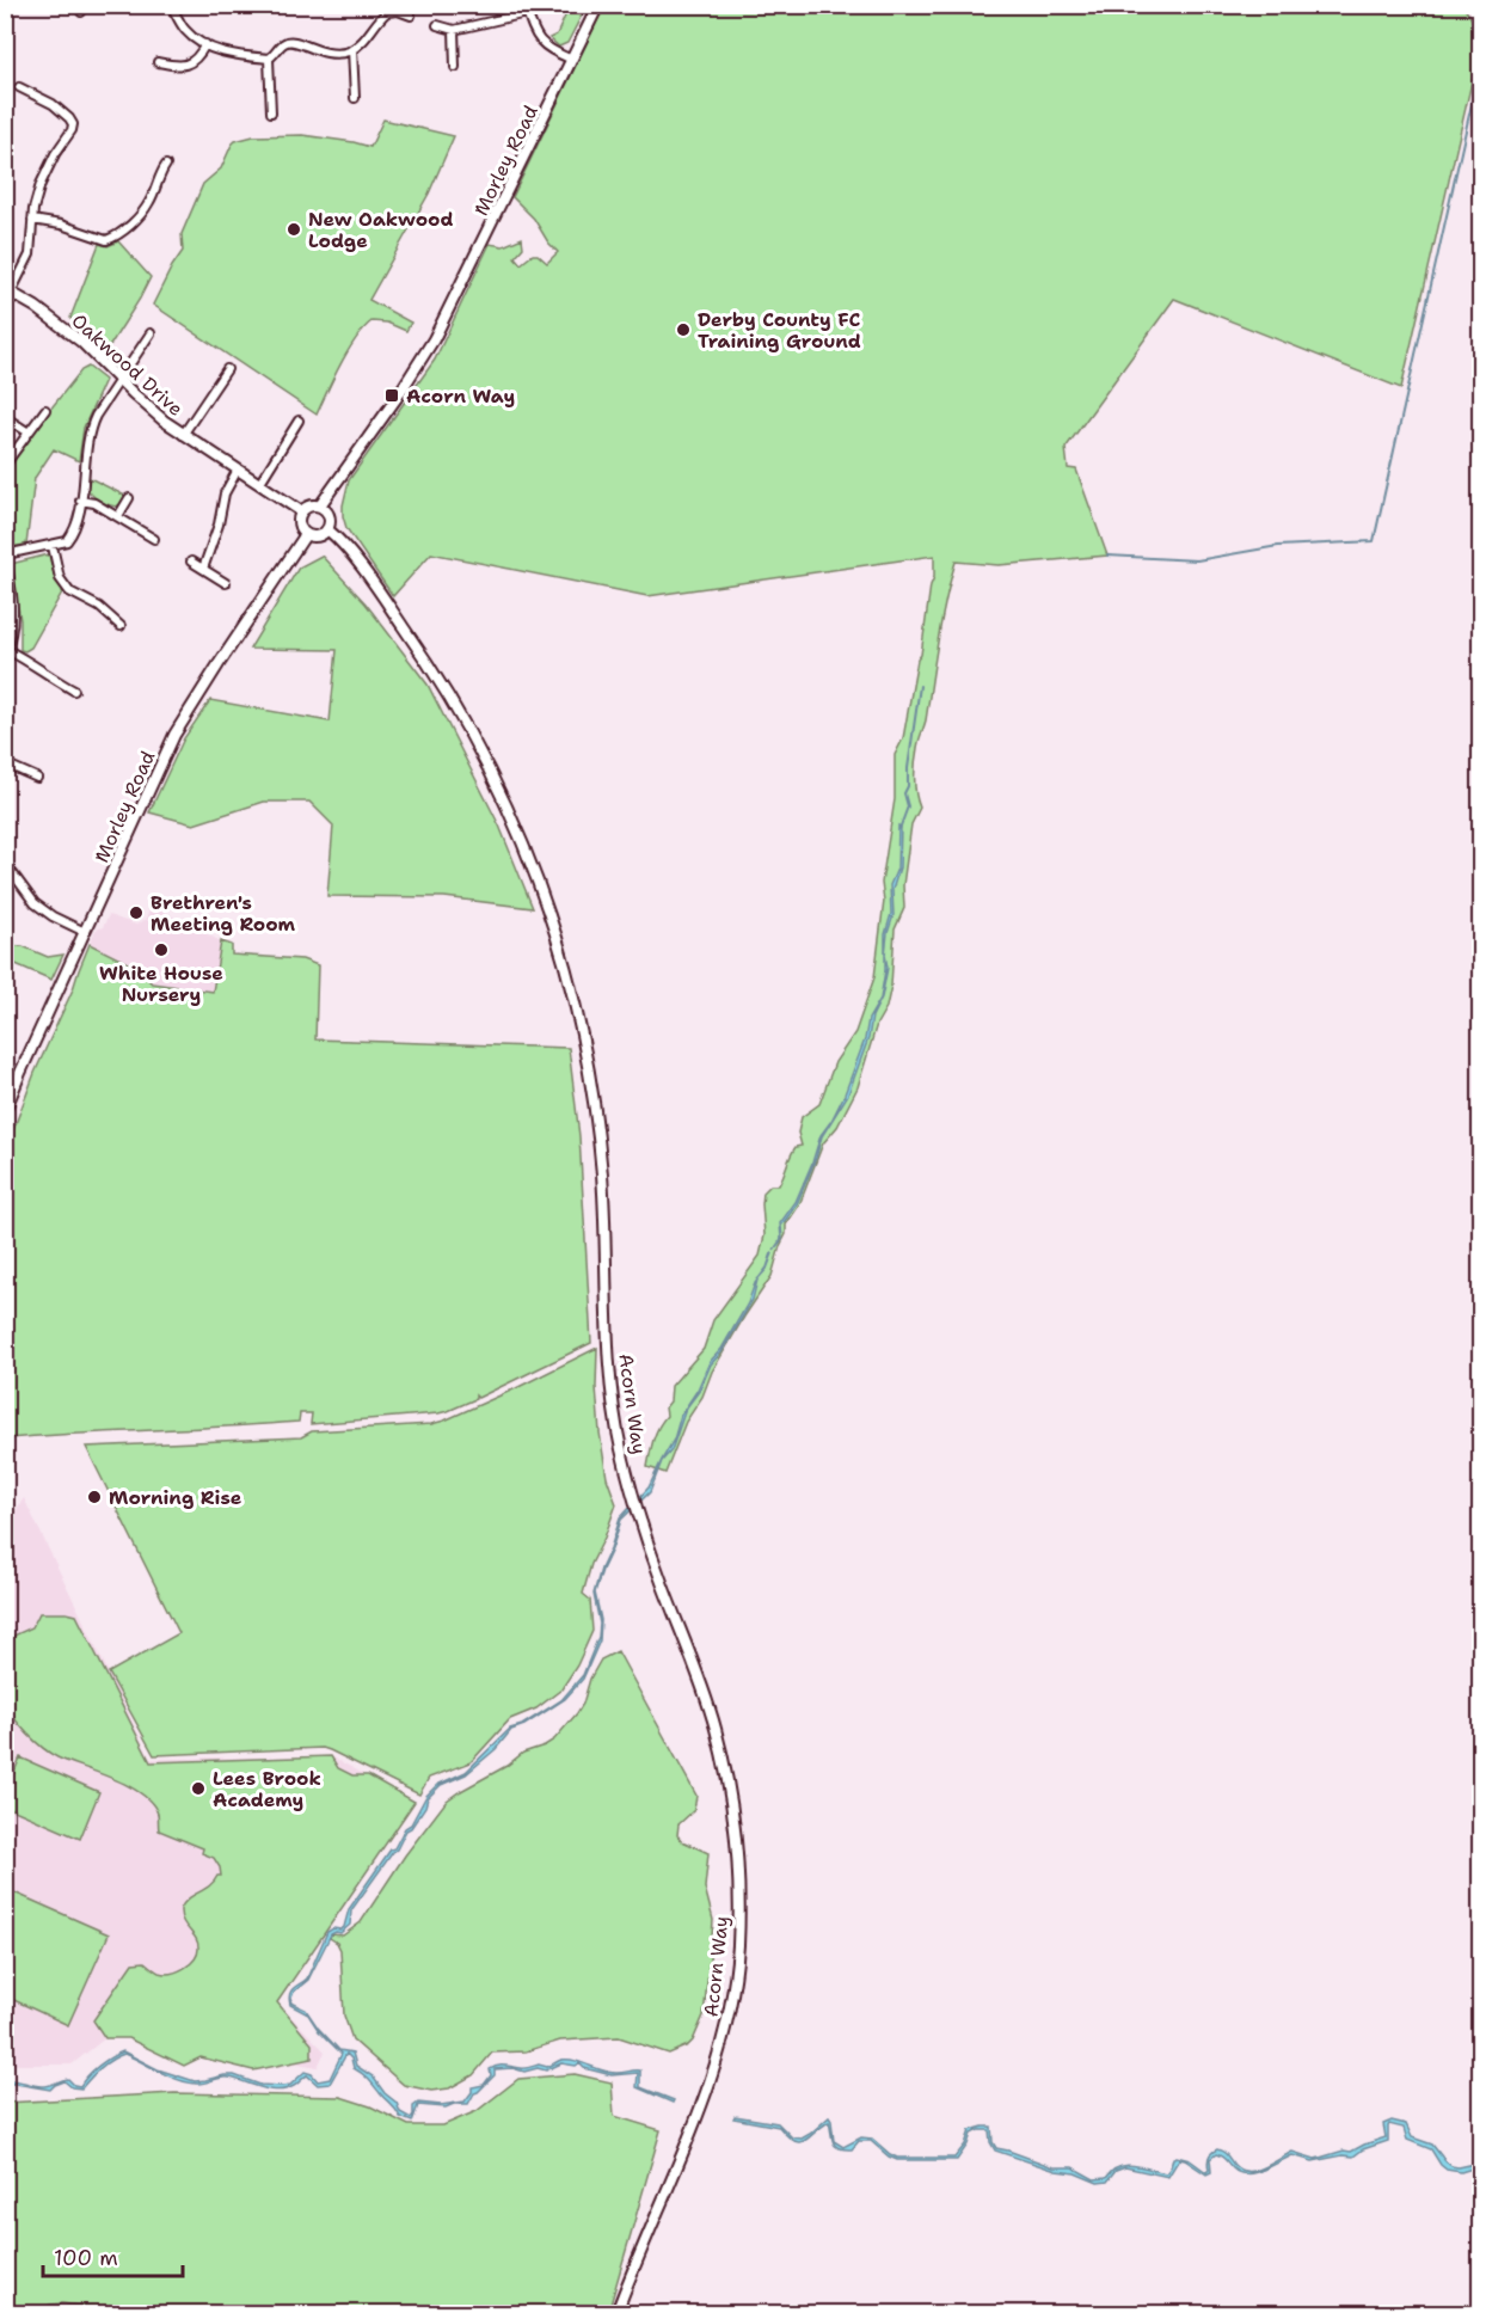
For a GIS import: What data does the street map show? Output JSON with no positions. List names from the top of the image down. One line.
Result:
{"streets":{"street":["Morley Road","Oakwood Drive","Acorn Way"]},"crossings":[["Morley Road","Oakwood Drive"],["Morley Road","Acorn Way"],["Oakwood Drive","Acorn Way"]],"places":{"other":["New Oakwood Lodge","Derby County FC Training Ground","Brethren's Meeting Room","White House Nursery","Morning Rise","Lees Brook Academy"],"transit":["Acorn Way"]},"scale_bar":"100 m"}
